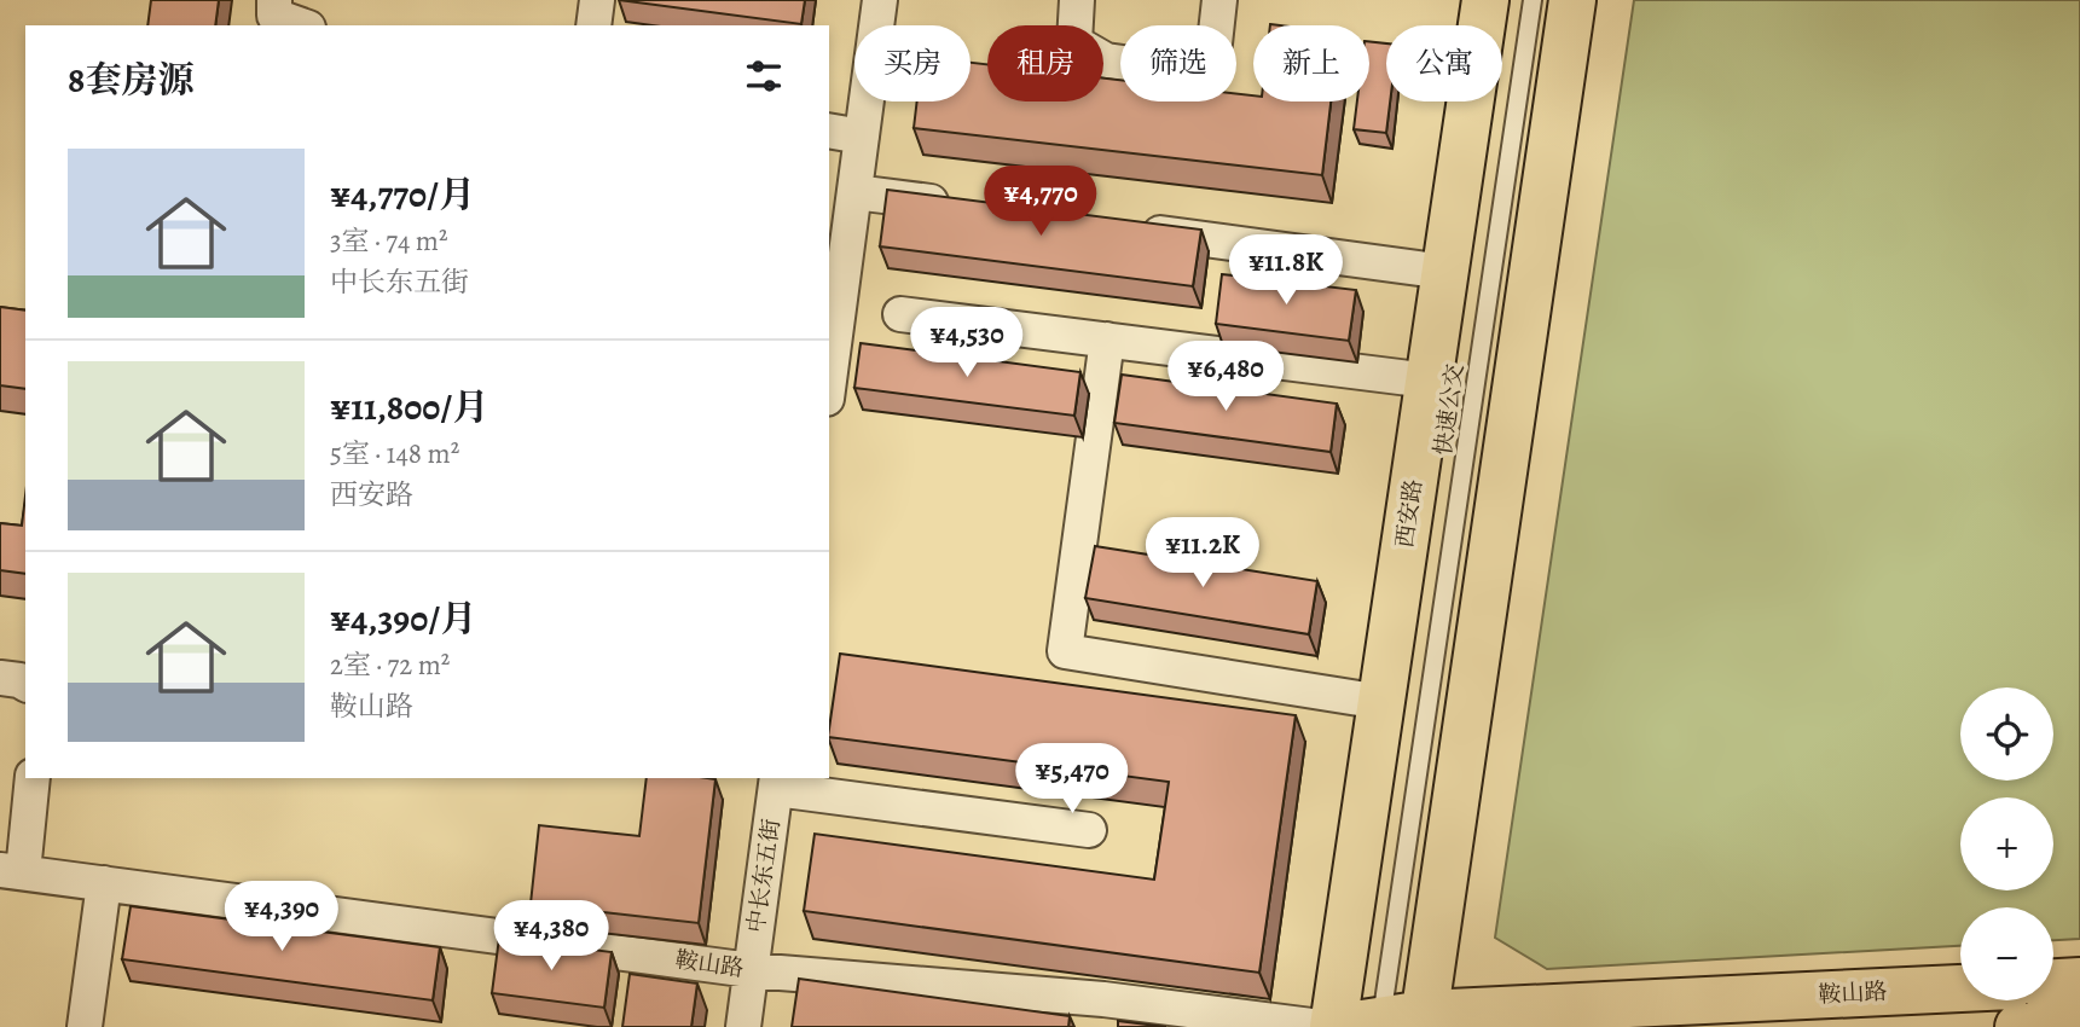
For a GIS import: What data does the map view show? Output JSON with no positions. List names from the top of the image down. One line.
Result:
{"streets":{"main road":["西安路","鞍山路"],"street":["中长东五街"],"lane":["快速公交"]},"crossings":[["快速公交","鞍山路"],["中长东五街","鞍山路"]],"page":{"chip":["买房","租房","筛选","新上","公寓"],"heading":"8套房源","list":[{"name":"¥4,770/月","note":"3室 · 74 m² · 中长东五街"},{"name":"¥11,800/月","note":"5室 · 148 m² · 西安路"},{"name":"¥4,390/月","note":"2室 · 72 m² · 鞍山路"}],"price":["¥4,770","¥11.8K","¥4,530","¥6,480","¥11.2K","¥5,470","¥4,390","¥4,380"],"map_buttons":["+","−"]}}
